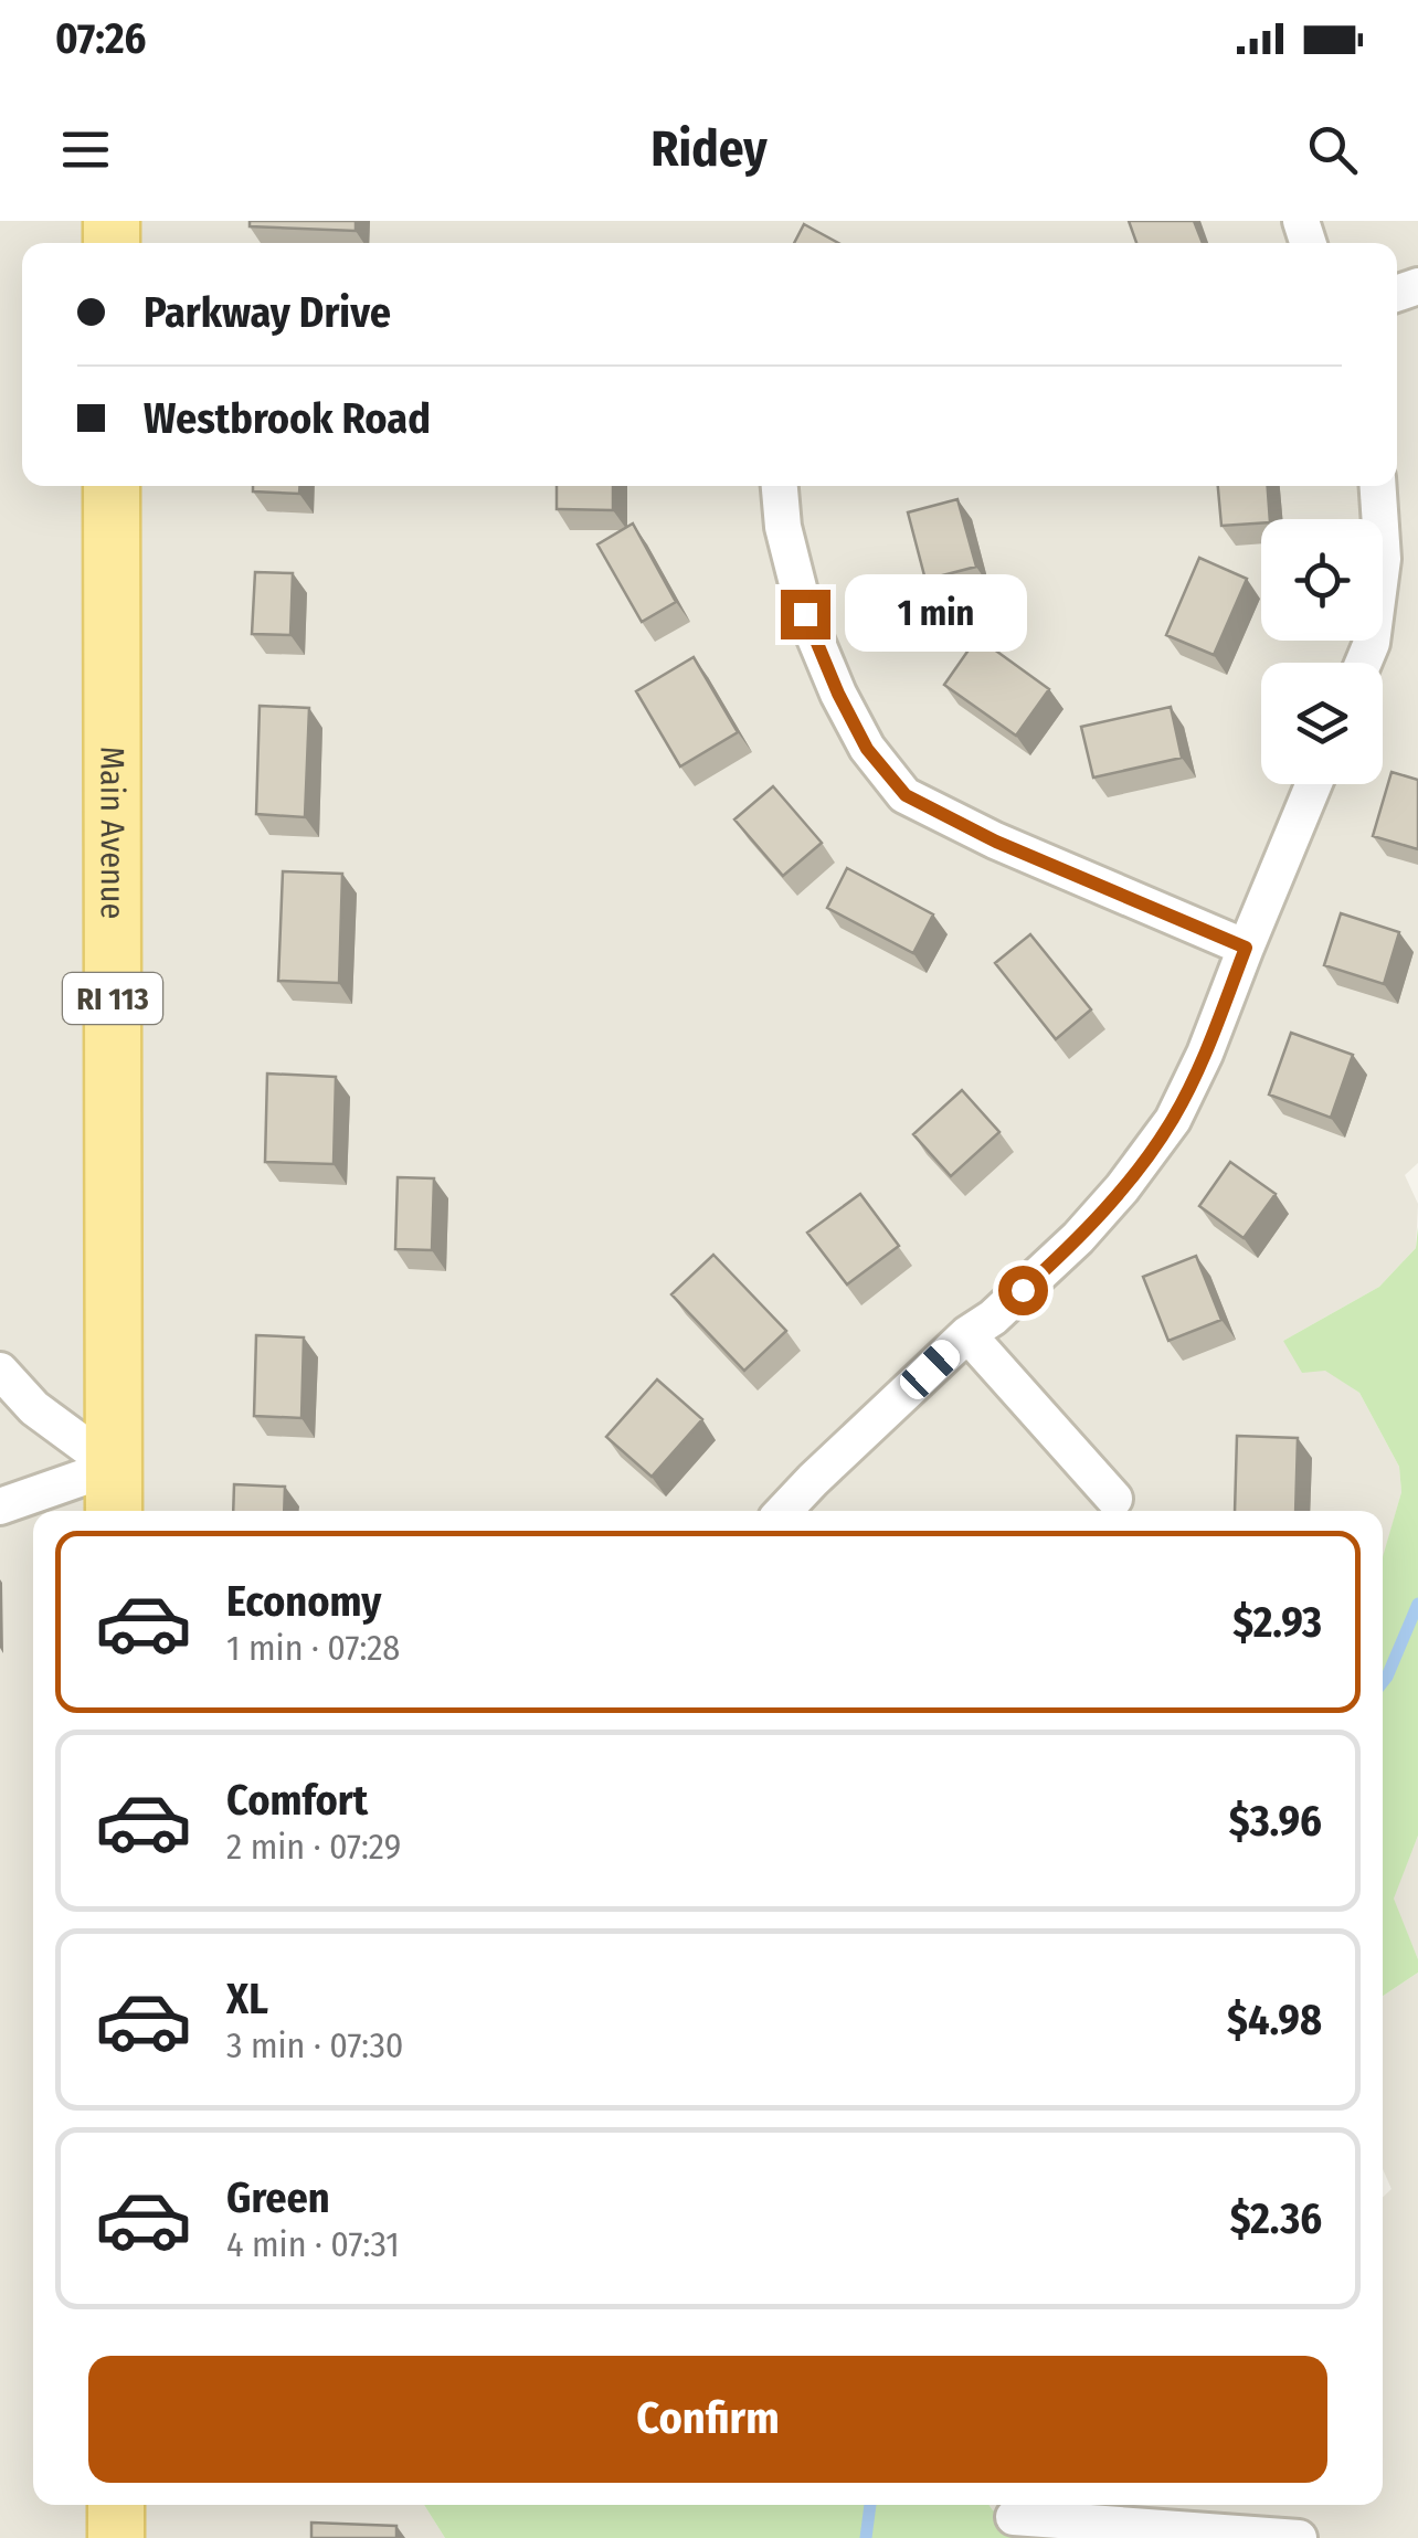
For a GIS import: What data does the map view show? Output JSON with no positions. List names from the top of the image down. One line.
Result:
{"streets":{"main road":["Main Avenue","RI 113"]},"page":{"status":"07:26","header":"Ridey","banner":["Parkway Drive","Westbrook Road"],"bubble":"1 min","list":[{"name":"Economy","note":"1 min · 07:28","value":"$2.93"},{"name":"Comfort","note":"2 min · 07:29","value":"$3.96"},{"name":"XL","note":"3 min · 07:30","value":"$4.98"},{"name":"Green","note":"4 min · 07:31","value":"$2.36"}],"buttons":"Confirm"}}
